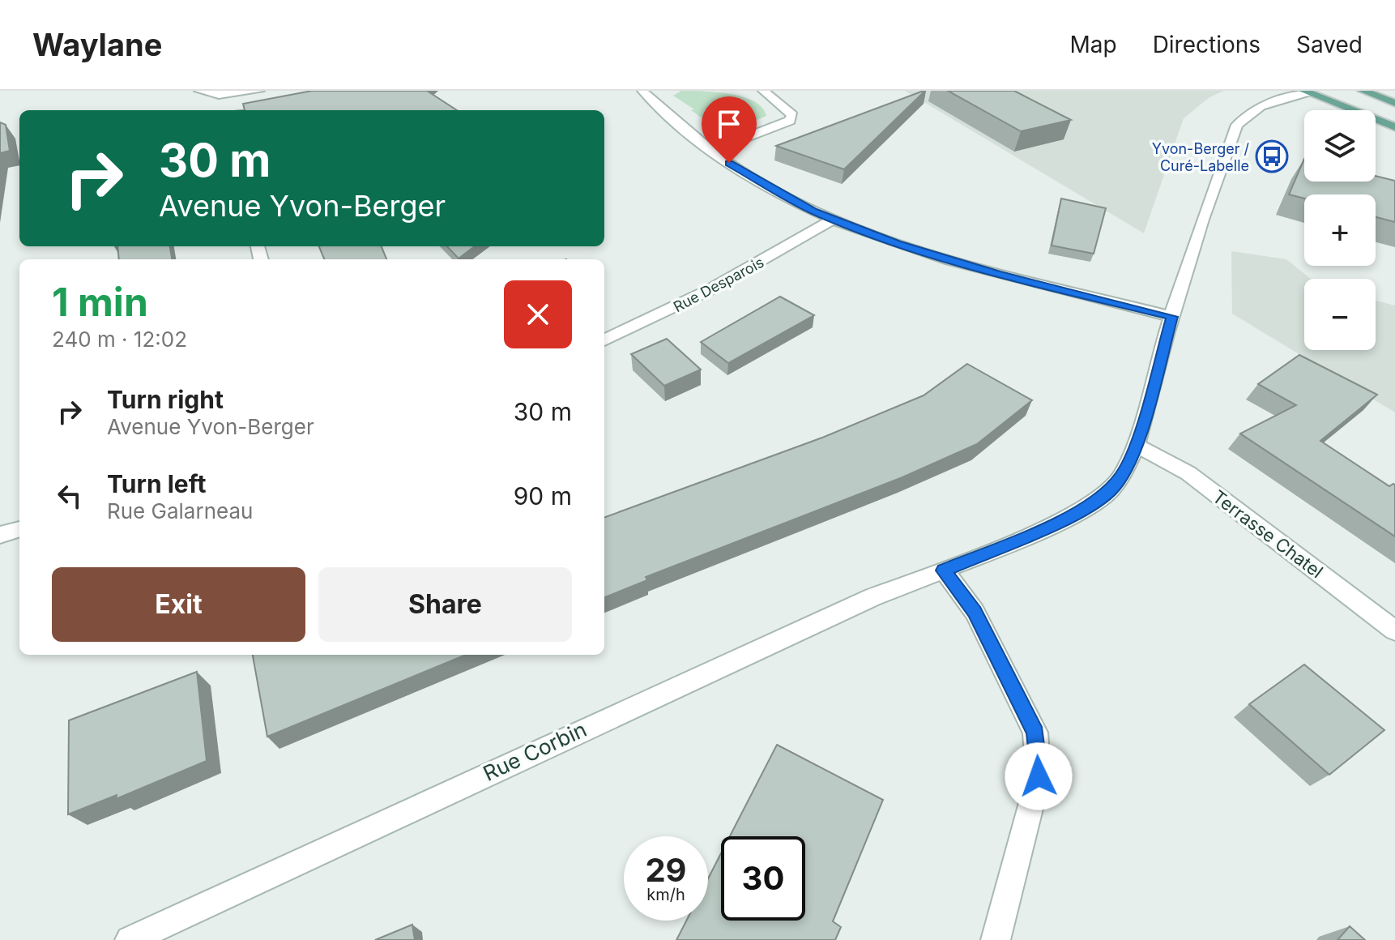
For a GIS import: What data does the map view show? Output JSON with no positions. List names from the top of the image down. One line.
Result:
{"streets":{"street":["Rue Desparois","Terrasse Chatel","Rue Corbin"]},"crossings":[["Terrasse Chatel","Rue Corbin"]],"places":{"bus stop":["Yvon-Berger / Curé-Labelle"]},"page":{"header":"Waylane","nav":["Map","Directions","Saved"],"map_buttons":["+","−"],"turn":["30 m","Avenue Yvon-Berger"],"heading":["1 min","240 m · 12:02"],"list":[{"name":"Turn right","note":"Avenue Yvon-Berger","value":"30 m"},{"name":"Turn left","note":"Rue Galarneau","value":"90 m"}],"buttons":["Exit","Share"],"speed":"29 km/h","limit":"30"}}
